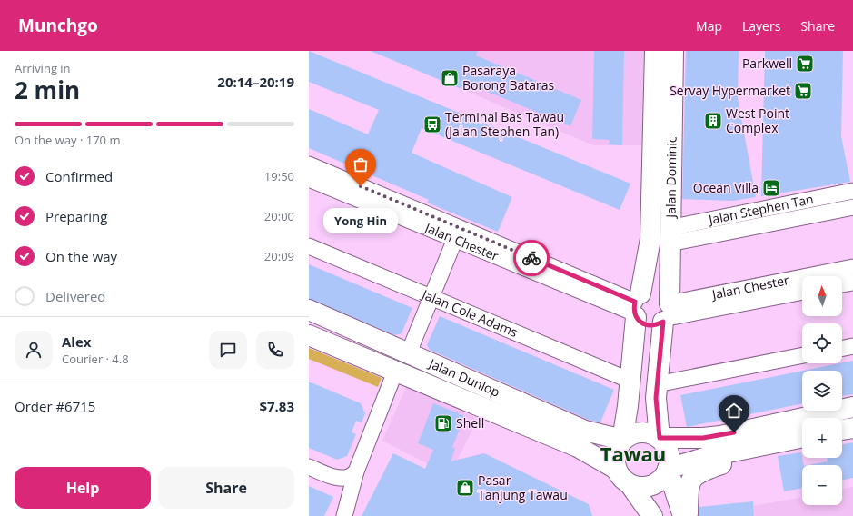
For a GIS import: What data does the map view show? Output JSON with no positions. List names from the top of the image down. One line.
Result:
{"streets":{"main road":["Jalan Dominic","Jalan Dunlop"],"street":["Jalan Stephen Tan","Jalan Chester","Jalan Cole Adams"]},"crossings":[["Jalan Dominic","Jalan Stephen Tan"],["Jalan Dominic","Jalan Chester"],["Jalan Dominic","Jalan Cole Adams"],["Jalan Dominic","Jalan Dunlop"]],"districts":["Tawau"],"places":{"supermarket":["Parkwell","Servay Hypermarket"],"shop":["Pasaraya Borong Bataras","Pasar Tanjung Tawau"],"building":["West Point Complex"],"bus stop":["Terminal Bas Tawau (Jalan Stephen Tan)"],"other":["Yong Hin"],"hotel":["Ocean Villa"],"fuel station":["Shell"]},"north":"top","page":{"header":"Munchgo","nav":["Map","Layers","Share"],"heading":["2 min","Arriving in","20:14–20:19"],"panel":["Alex","Courier · 4.8","Order #6715","$7.83"],"bar":"On the way · 170 m","list":[["Confirmed","19:50"],["Preparing","20:00"],["On the way","20:09"],"Delivered"],"bubble":"Yong Hin","map_buttons":["+","−"],"buttons":["Help","Share"]}}
